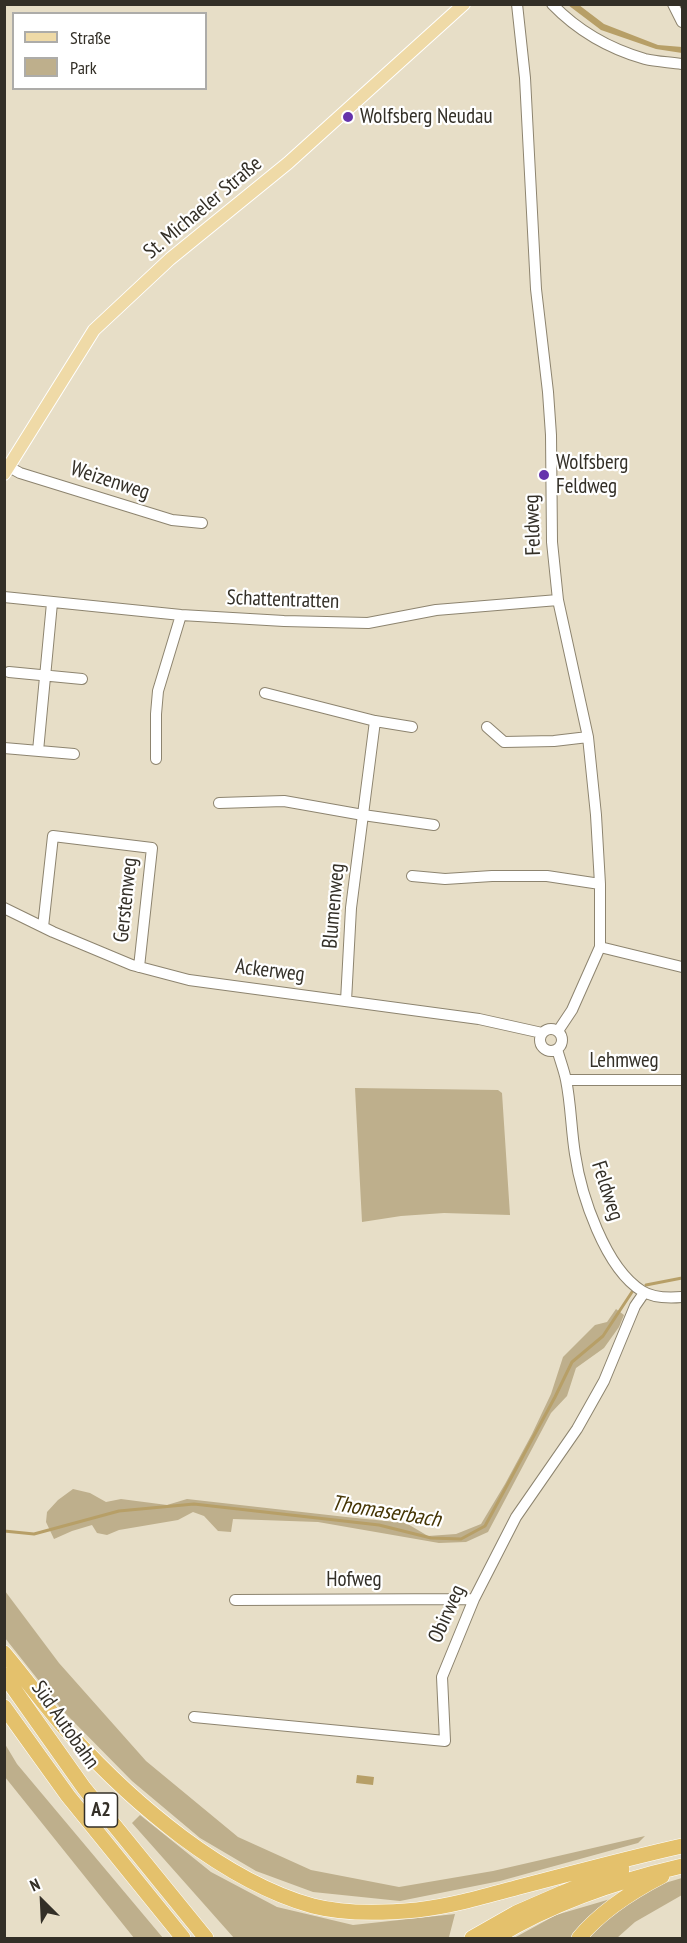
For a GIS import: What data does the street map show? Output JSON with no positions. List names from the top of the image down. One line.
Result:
{"streets":{"highway":["Süd Autobahn","A2"],"main road":["St. Michaeler Straße"],"street":["Weizenweg","Feldweg","Schattentratten","Gerstenweg","Blumenweg","Ackerweg","Lehmweg","Hofweg","Obirweg"]},"crossings":[["St. Michaeler Straße","Weizenweg"],["Feldweg","Schattentratten"],["Feldweg","Ackerweg"],["Feldweg","Lehmweg"],["Feldweg","Obirweg"],["Gerstenweg","Ackerweg"],["Blumenweg","Ackerweg"],["Hofweg","Obirweg"]],"water":["Thomaserbach"],"places":["Wolfsberg Neudau","Wolfsberg Feldweg"],"legend":["Straße","Park"],"north":"top left"}
